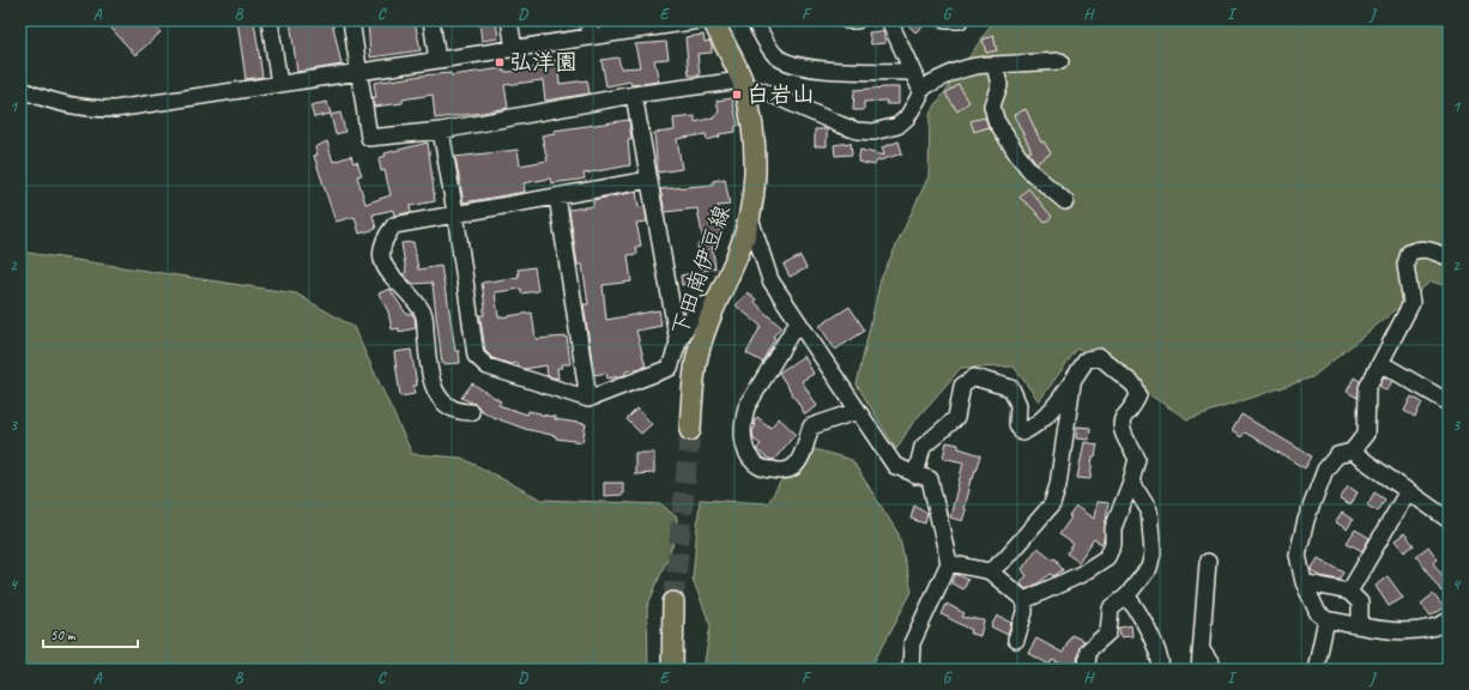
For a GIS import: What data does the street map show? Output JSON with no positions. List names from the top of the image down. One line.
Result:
{"streets":{"main road":["下田南伊豆線"]},"places":{"transit":["弘洋園","白岩山"]},"scale_bar":"50 m","grid":{"columns":["A","B","C","D","E","F","G","H","I","J"],"rows":["1","2","3","4"]}}
